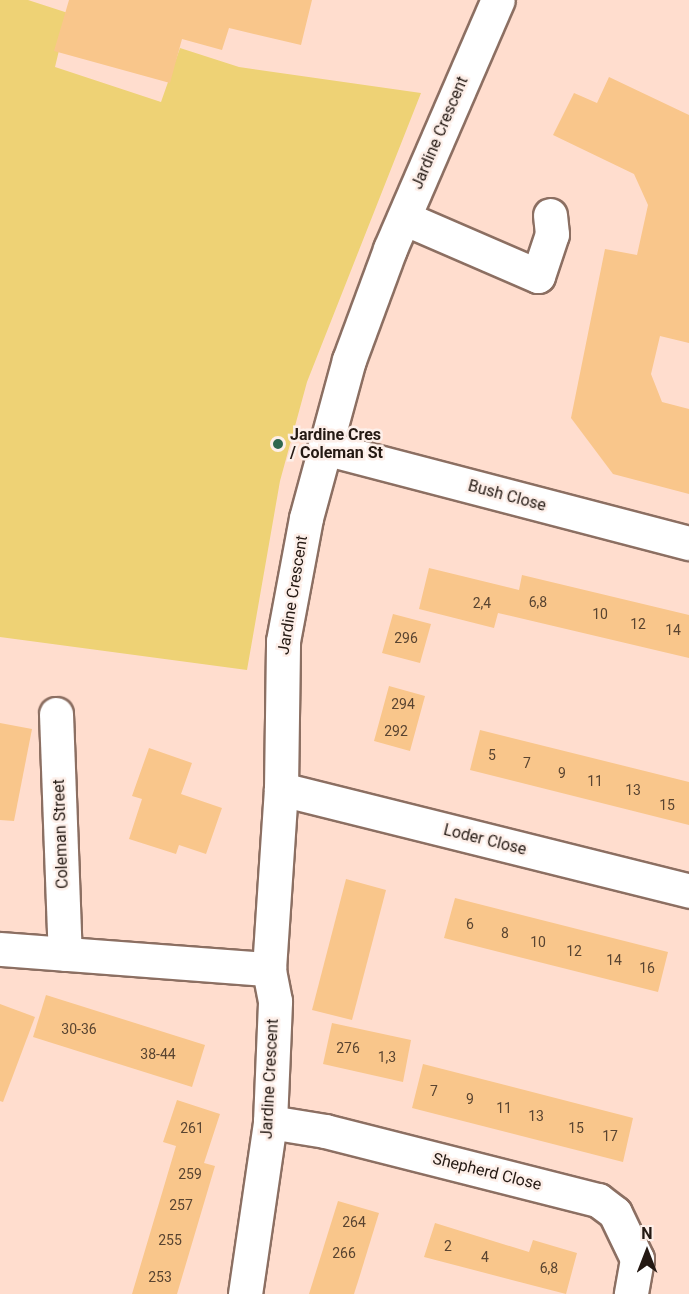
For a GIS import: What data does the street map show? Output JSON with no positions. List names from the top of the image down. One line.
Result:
{"streets":{"street":["Jardine Crescent","Bush Close","Coleman Street","Loder Close","Shepherd Close"]},"crossings":[["Jardine Crescent","Bush Close"],["Jardine Crescent","Loder Close"],["Jardine Crescent","Shepherd Close"]],"places":["Jardine Cres / Coleman St"],"house_numbers":["6,8","2,4","10","12","14","296","294","292","5","7","9","11","13","15","6","8","10","12","14","16","30-36","276","38-44","1,3","7","9","11","13","261","15","17","259","257","264","255","2","266","4","6,8","253"],"north":"top"}
